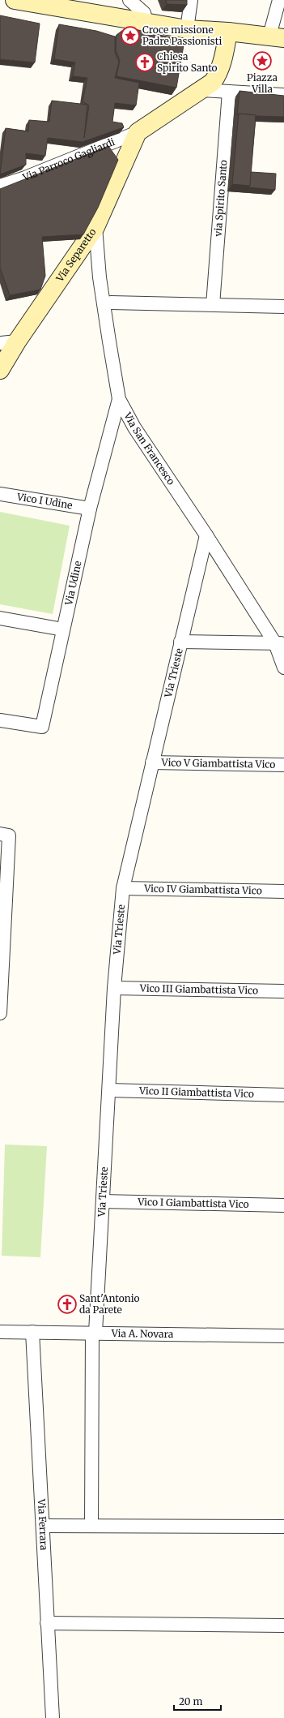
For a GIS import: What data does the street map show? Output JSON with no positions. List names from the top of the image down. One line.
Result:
{"streets":{"street":["Via Parroco Gagliardi","via Spirito Santo","Via Separetto","Via San Francesco","Vico I Udine","Via Udine","Via Trieste","Vico V Giambattista Vico","Vico IV Giambattista Vico","Vico III Giambattista Vico","Vico II Giambattista Vico","Vico I Giambattista Vico","Via A. Novara","Via Ferrara"]},"crossings":[["Via Parroco Gagliardi","Via Separetto"],["Via Separetto","Via San Francesco"],["Via San Francesco","Via Udine"],["Via San Francesco","Via Trieste"],["Vico I Udine","Via Udine"],["Via Trieste","Vico V Giambattista Vico"],["Via Trieste","Vico IV Giambattista Vico"],["Via Trieste","Vico III Giambattista Vico"],["Via Trieste","Vico II Giambattista Vico"],["Via Trieste","Vico I Giambattista Vico"],["Via Trieste","Via A. Novara"],["Via A. Novara","Via Ferrara"]],"places":{"place":["Croce missione Padre Passionisti","Piazza Villa"],"church":["Chiesa Spirito Santo","Sant'Antonio da Parete"]},"scale_bar":"20 m"}
